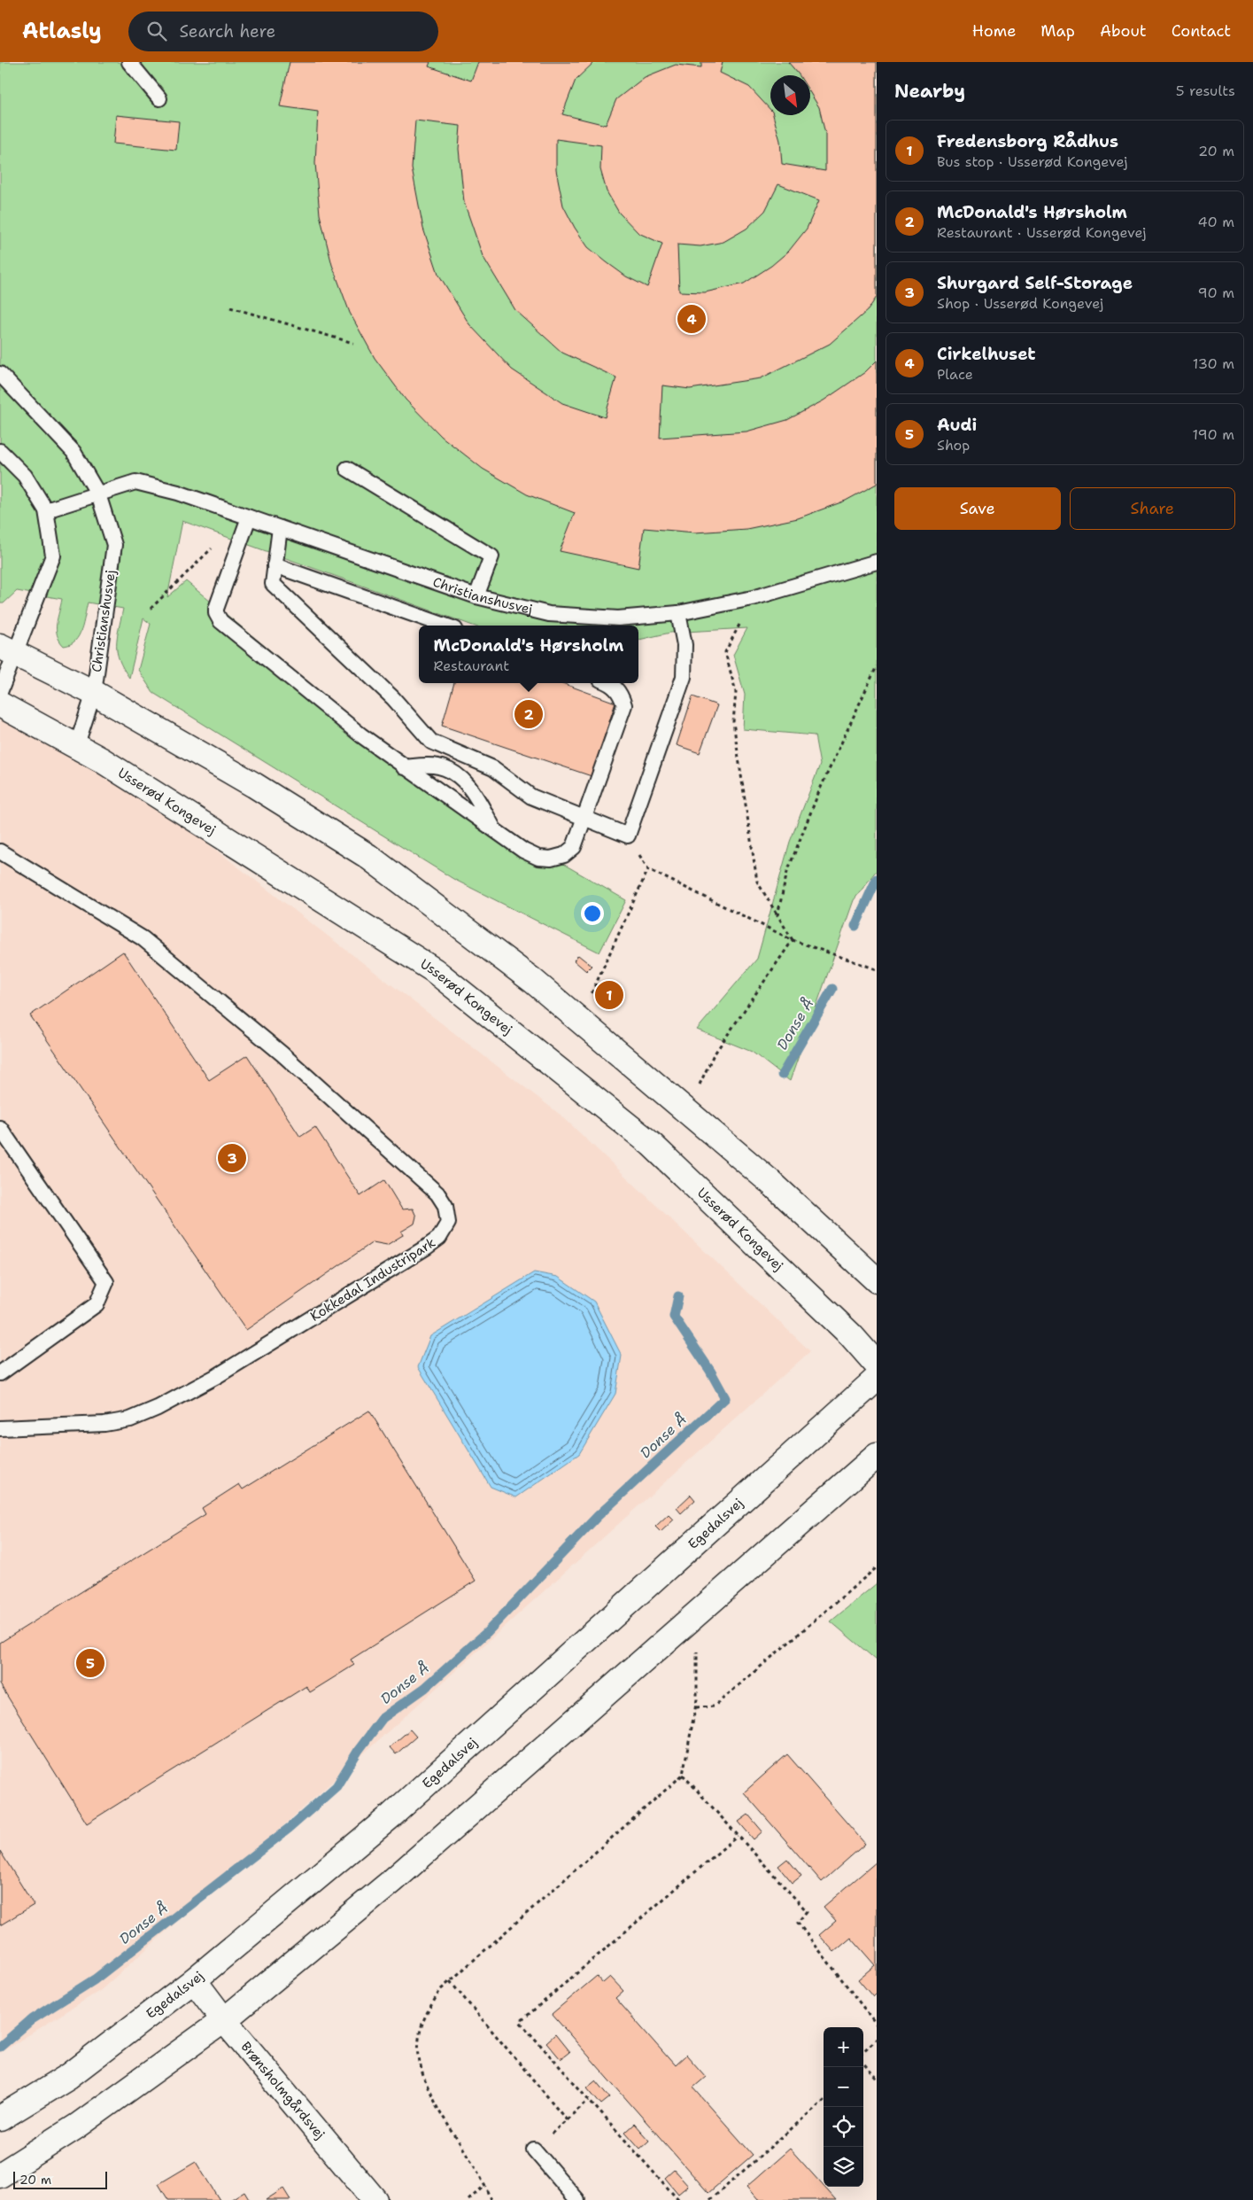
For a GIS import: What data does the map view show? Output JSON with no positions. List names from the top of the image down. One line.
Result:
{"streets":{"street":["Usserød Kongevej","Egedalsvej","Brønsholmgårdsvej"],"lane":["Christianshusvej","Kokkedal Industripark"]},"crossings":[["Christianshusvej","Usserød Kongevej"],["Egedalsvej","Brønsholmgårdsvej"]],"water":["Donse Å"],"scale_bar":"20 m","north":"bottom right","page":{"header":"Atlasly","search":"Search here","nav":["Home","Map","About","Contact"],"heading":["Nearby","5 results"],"list":[{"mark":"1","name":"Fredensborg Rådhus","note":"Bus stop · Usserød Kongevej","value":"20 m"},{"mark":"2","name":"McDonald's Hørsholm","note":"Restaurant · Usserød Kongevej","value":"40 m"},{"mark":"3","name":"Shurgard Self-Storage","note":"Shop · Usserød Kongevej","value":"90 m"},{"mark":"4","name":"Cirkelhuset","note":"Place","value":"130 m"},{"mark":"5","name":"Audi","note":"Shop","value":"190 m"}],"pins":["4","2","1","3","5"],"buttons":["Save","Share"],"popup":["McDonald's Hørsholm","Restaurant"],"map_buttons":["+","−"],"scale":"20 m"}}
